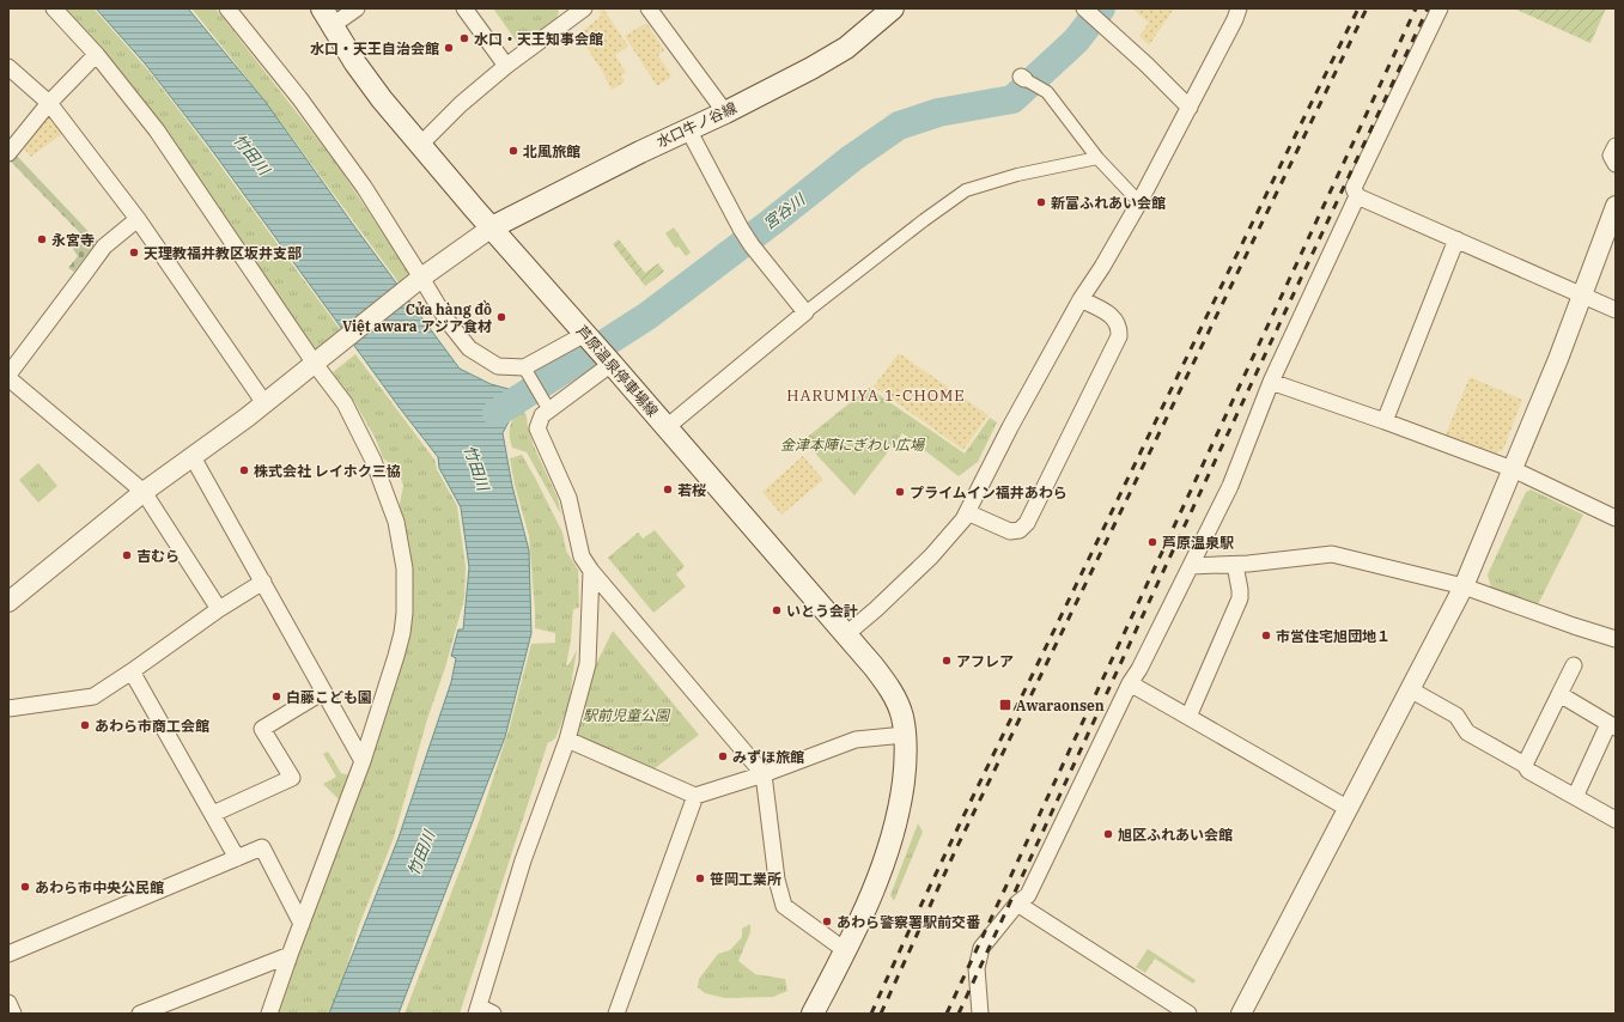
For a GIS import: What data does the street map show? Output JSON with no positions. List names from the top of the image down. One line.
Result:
{"streets":{"main road":["水口牛ノ谷線","芦原温泉停車場線"]},"crossings":[["水口牛ノ谷線","芦原温泉停車場線"]],"districts":["HARUMIYA 1-CHOME"],"water":["竹田川","宮谷川"],"parks":["金津本陣にぎわい広場","駅前児童公園"],"places":{"other":["水口・天王知事会館","水口・天王自治会館","北風旅館","新富ふれあい会館","永宮寺","天理教福井教区坂井支部","Cửa hàng đồ Việt awara アジア食材","株式会社 レイホク三協","若桜","プライムイン福井あわら","芦原温泉駅","吉むら","いとう会計","市営住宅旭団地１","アフレア","白藤こども園","あわら市商工会館","みずほ旅館","旭区ふれあい会館","笹岡工業所","あわら市中央公民館","あわら警察署駅前交番"],"transit":["Awaraonsen"]}}
